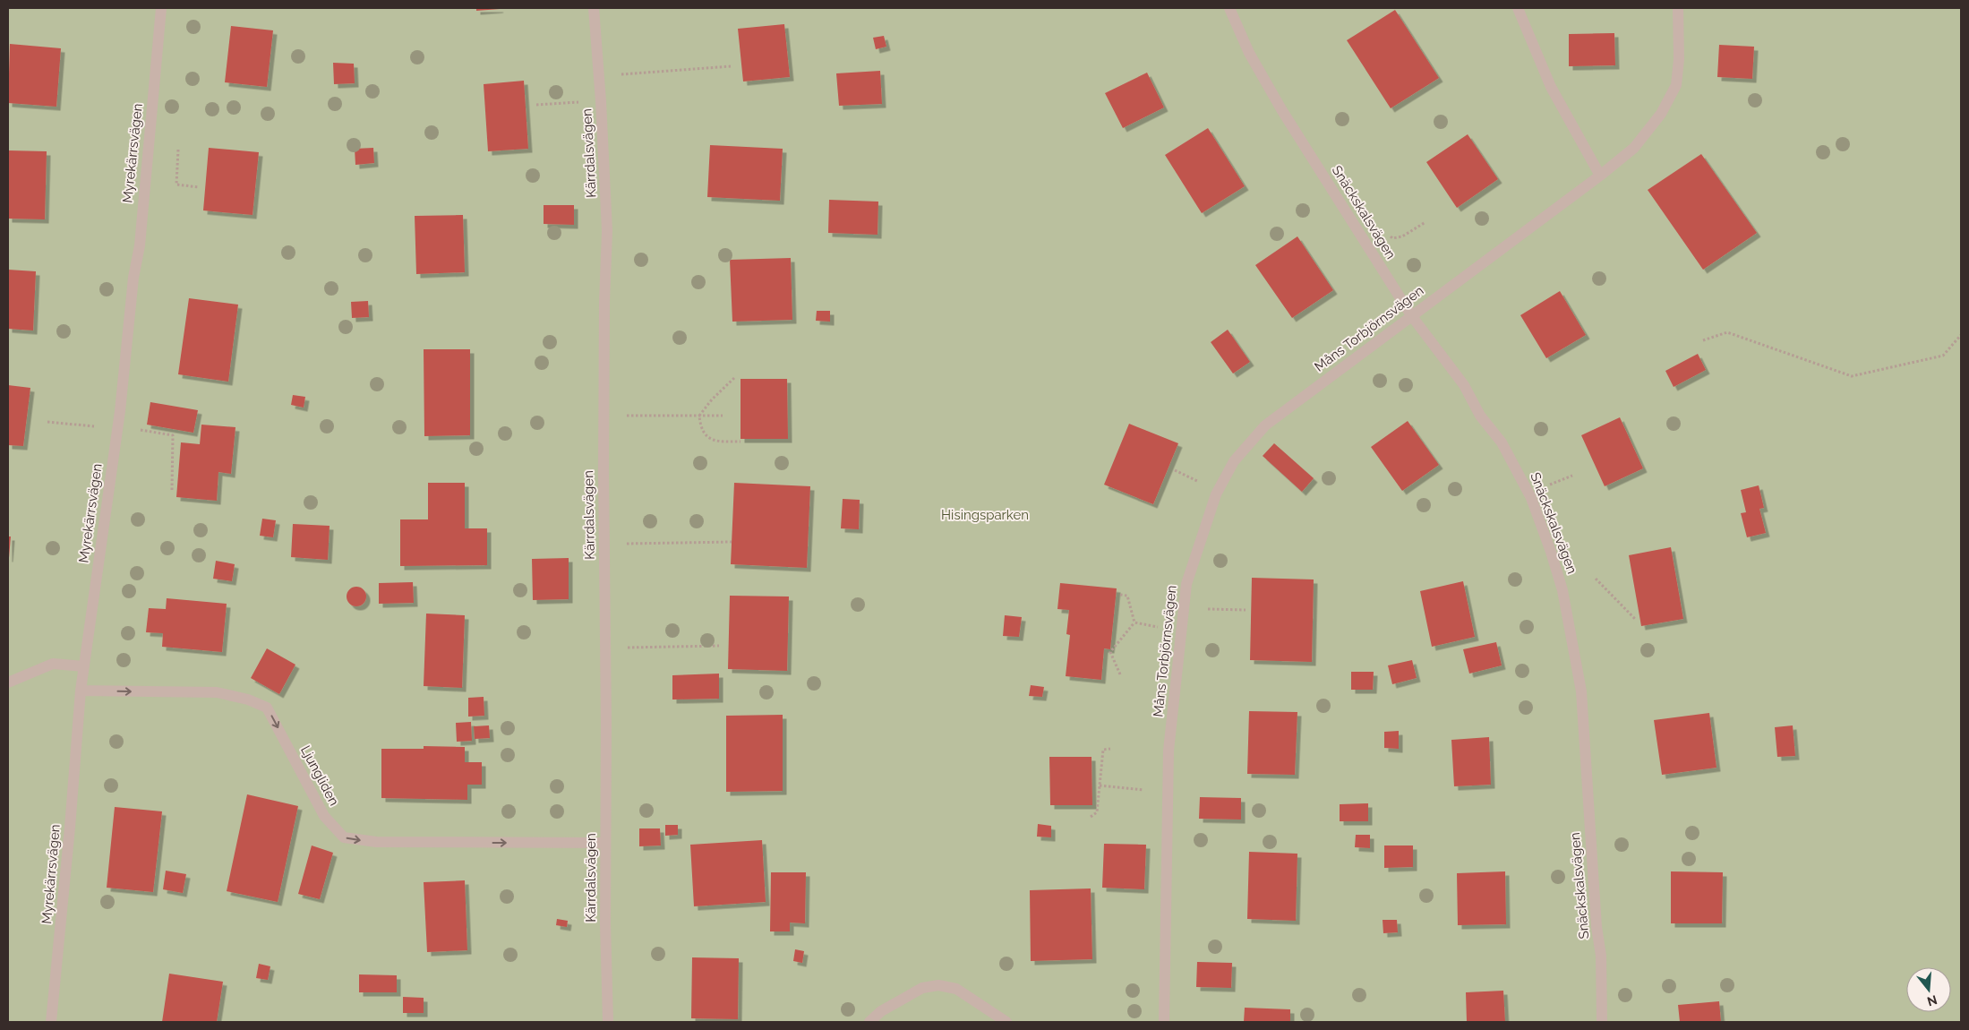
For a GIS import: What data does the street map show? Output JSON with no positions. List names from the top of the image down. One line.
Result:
{"streets":{"street":["Myrekärrsvägen","Kärrdalsvägen","Snäckskalsvägen","Måns Torbjörnsvägen","Ljungliden"]},"crossings":[["Myrekärrsvägen","Ljungliden"],["Kärrdalsvägen","Ljungliden"],["Snäckskalsvägen","Måns Torbjörnsvägen"]],"one_way":["Ljungliden"],"parks":["Hisingsparken"],"north":"bottom"}
